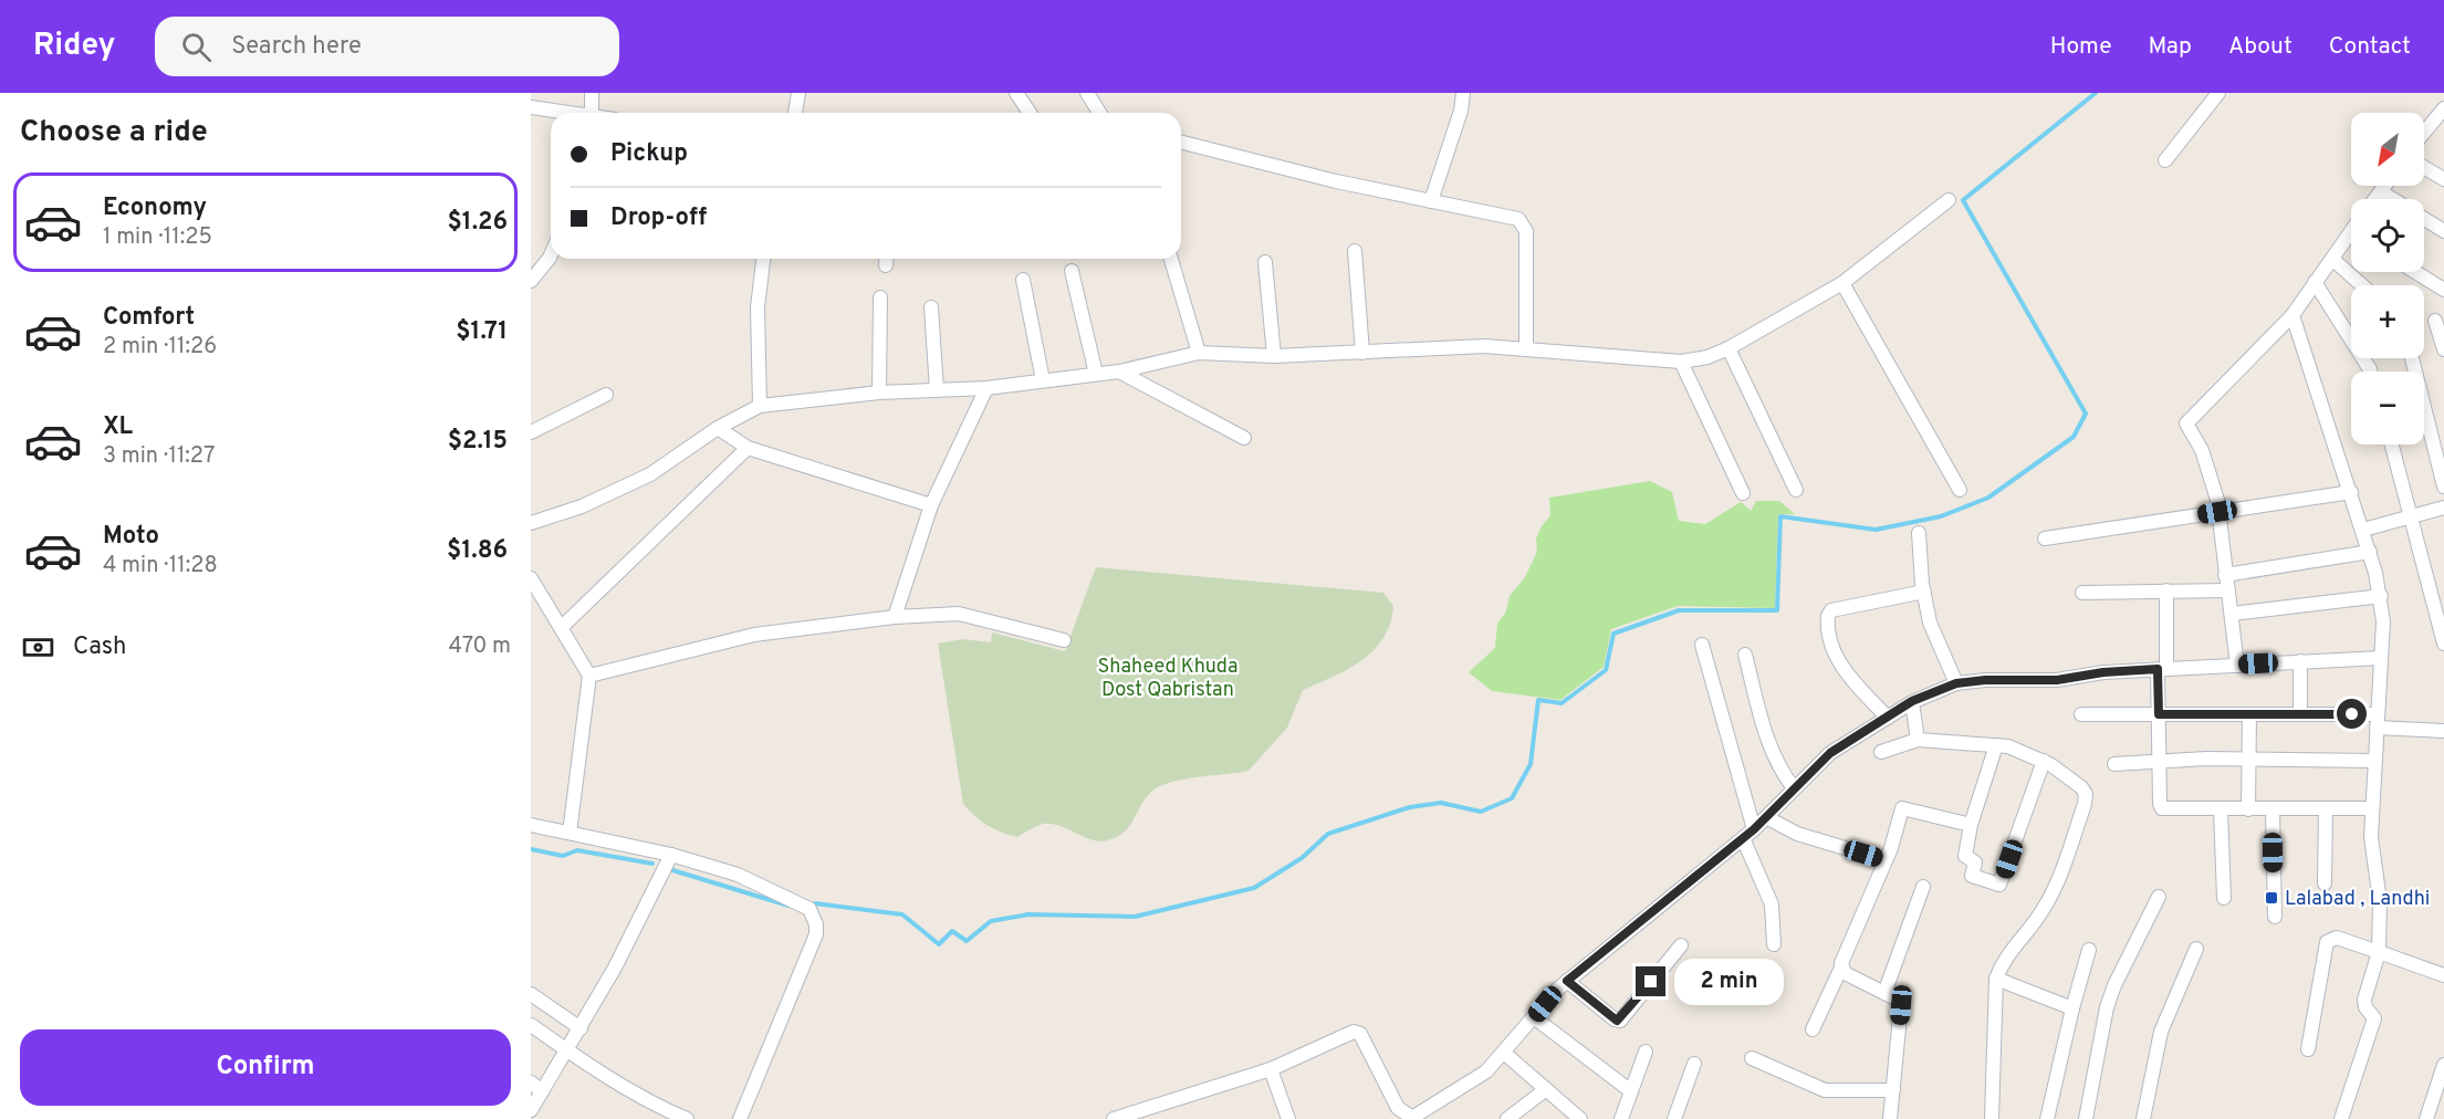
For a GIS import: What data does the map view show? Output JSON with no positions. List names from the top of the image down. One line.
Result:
{"parks":["Shaheed Khuda Dost Qabristan"],"places":{"transit":["Lalabad , Landhi"]},"north":"bottom left","page":{"header":"Ridey","search":"Search here","nav":["Home","Map","About","Contact"],"heading":"Choose a ride","map_buttons":["+","−"],"banner":["Pickup","Drop-off"],"list":[{"name":"Economy","note":"1 min · 11:25","value":"$1.26"},{"name":"Comfort","note":"2 min · 11:26","value":"$1.71"},{"name":"XL","note":"3 min · 11:27","value":"$2.15"},{"name":"Moto","note":"4 min · 11:28","value":"$1.86"}],"pay":["Cash","470 m"],"bubble":"2 min","buttons":"Confirm"}}
